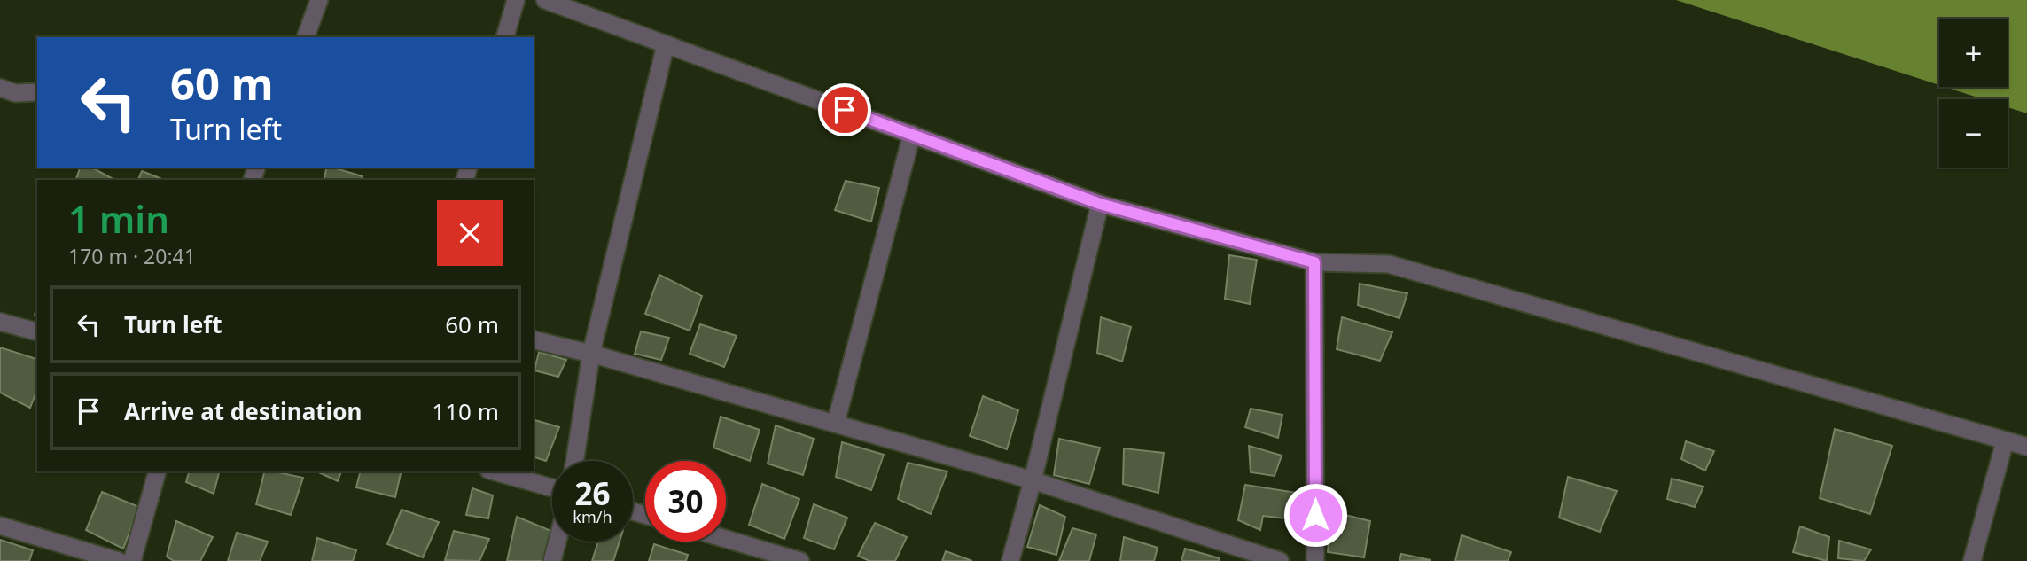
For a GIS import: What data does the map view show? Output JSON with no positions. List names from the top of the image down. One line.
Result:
{"page":{"map_buttons":["+","−"],"turn":["60 m","Turn left"],"heading":["1 min","170 m · 20:41"],"list":[{"name":"Turn left","value":"60 m"},{"name":"Arrive at destination","value":"110 m"}],"speed":"26 km/h","limit":"30"}}
